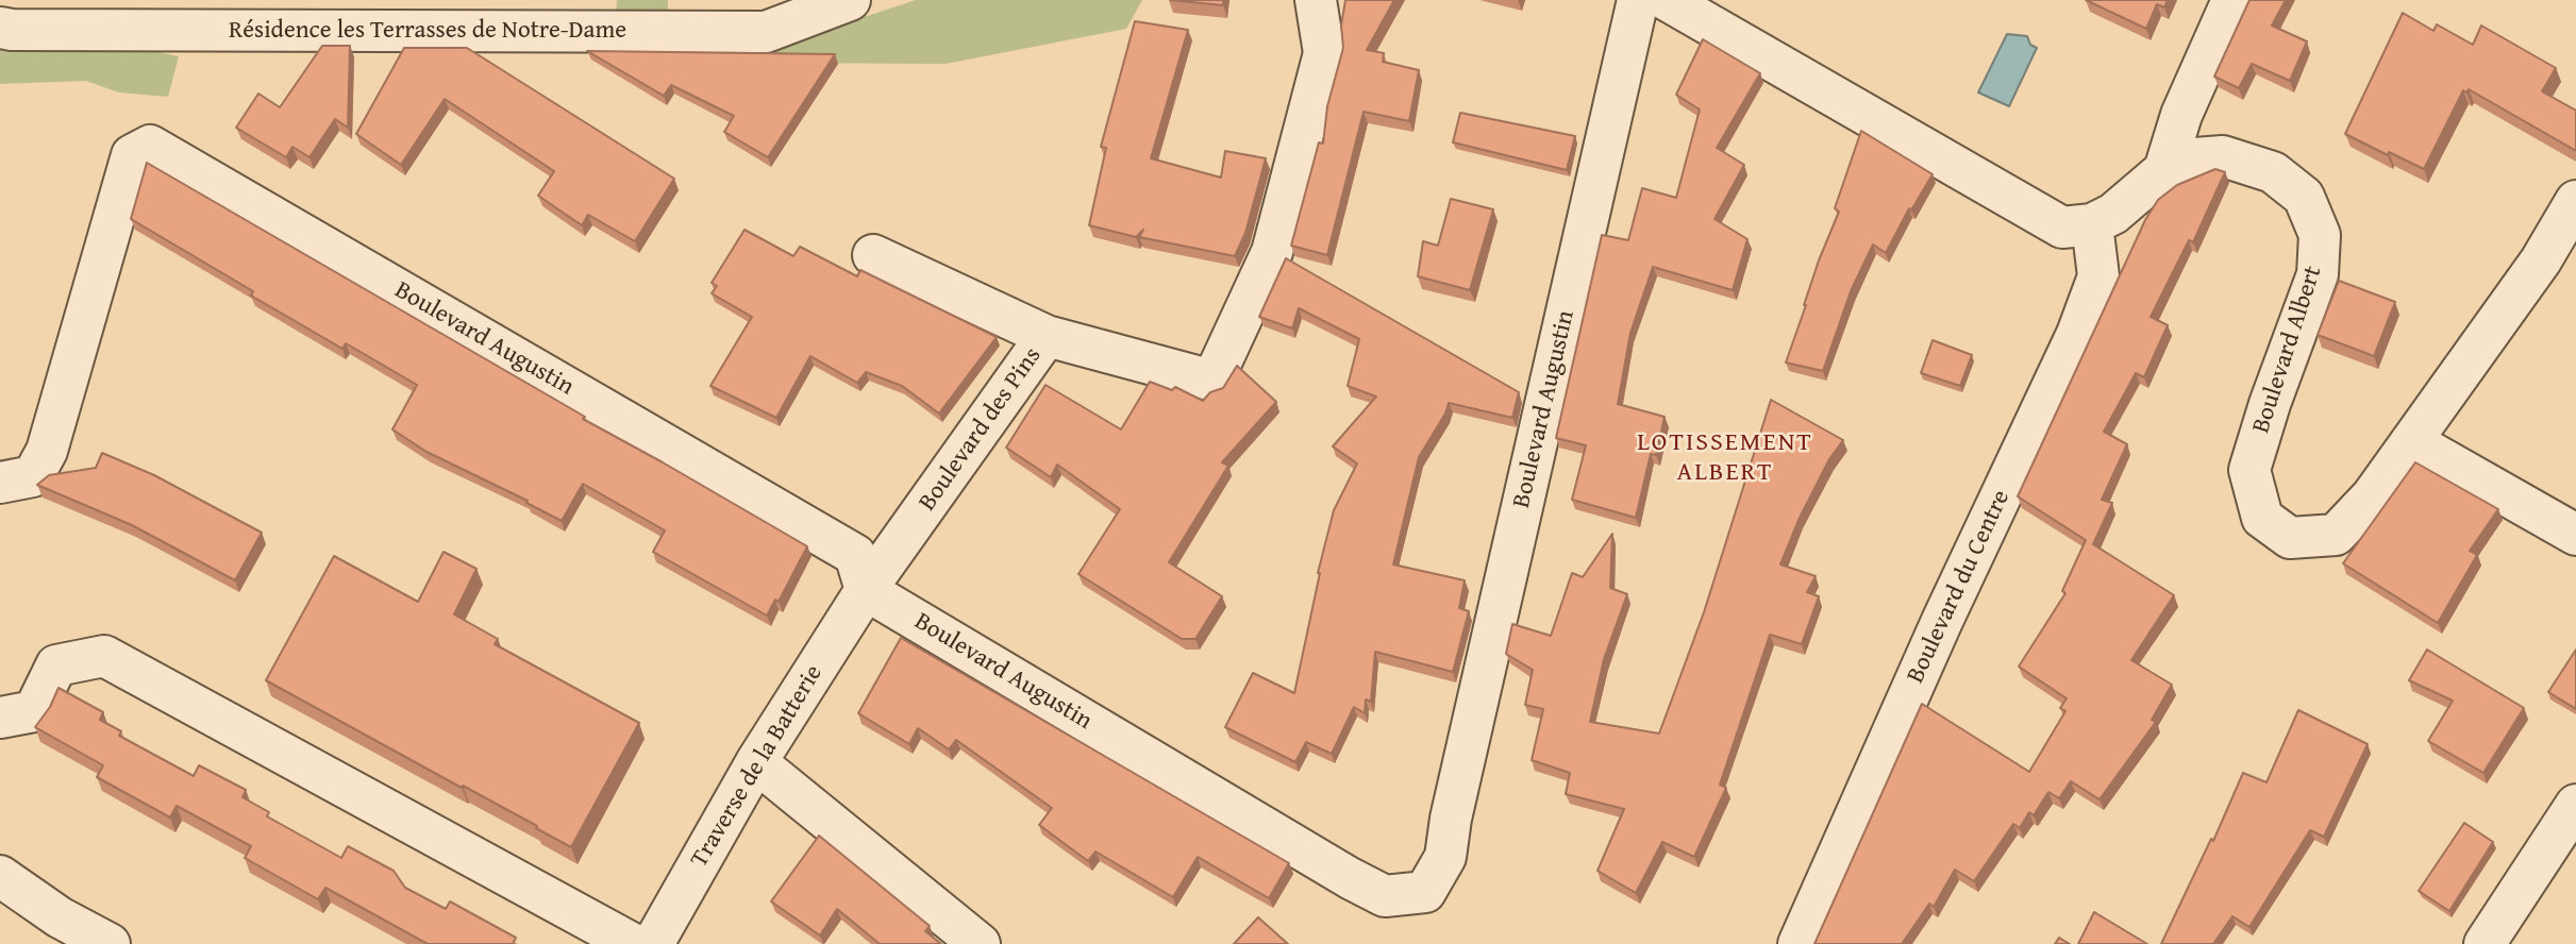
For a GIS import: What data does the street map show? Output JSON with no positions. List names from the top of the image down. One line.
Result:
{"streets":{"street":["Résidence les Terrasses de Notre-Dame","Boulevard Augustin","Boulevard Albert","Boulevard des Pins","Boulevard du Centre","Traverse de la Batterie"]},"crossings":[["Boulevard Augustin","Boulevard des Pins"],["Boulevard Augustin","Traverse de la Batterie"],["Boulevard Albert","Boulevard du Centre"],["Boulevard des Pins","Traverse de la Batterie"]],"districts":["LOTISSEMENT ALBERT"]}
